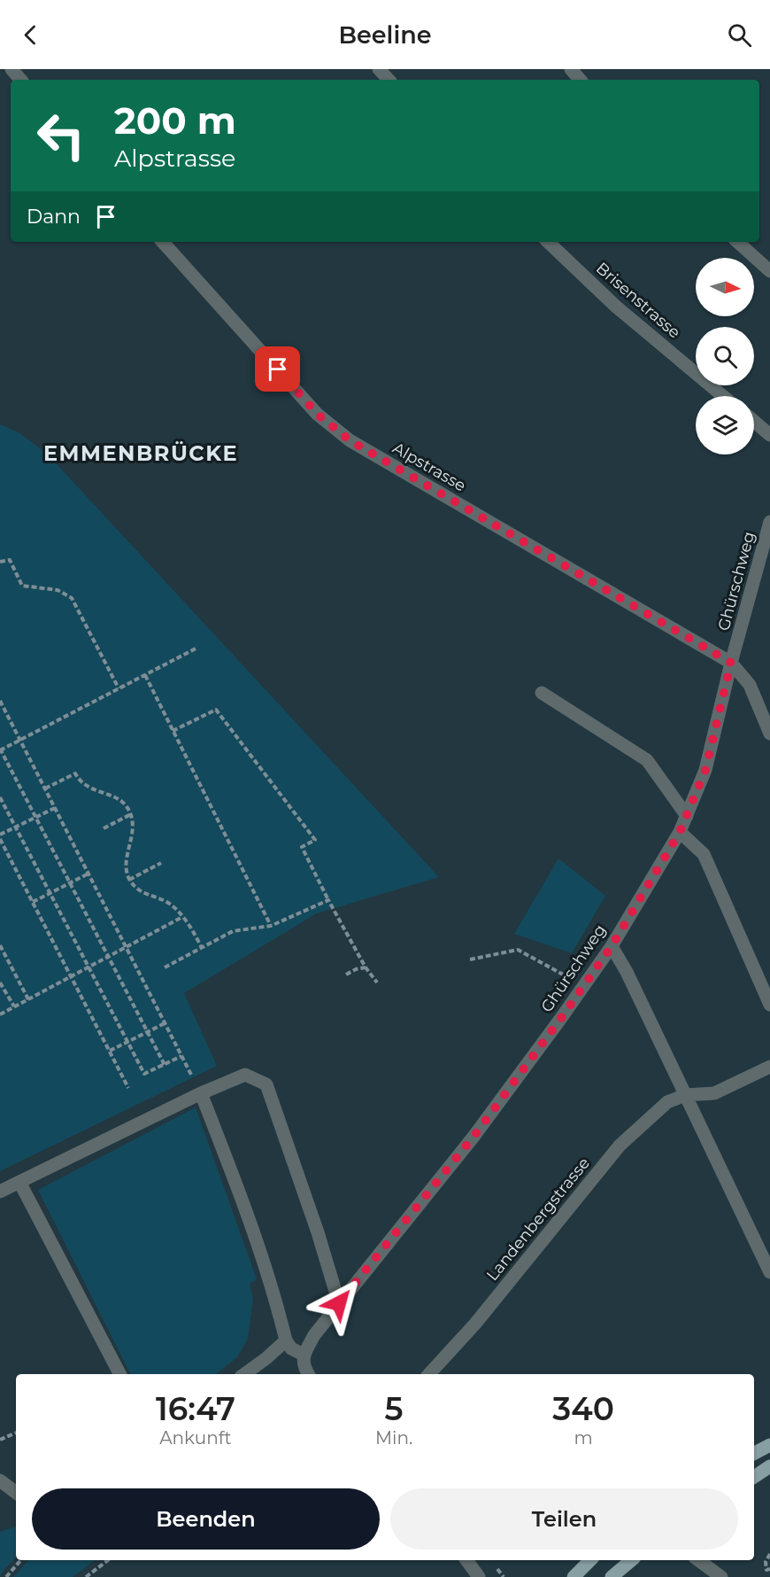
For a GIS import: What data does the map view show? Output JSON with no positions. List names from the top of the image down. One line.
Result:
{"streets":{"street":["Brisenstrasse","Alpstrasse","Ghürschweg","Landenbergstrasse"]},"crossings":[["Alpstrasse","Ghürschweg"]],"districts":["EMMENBRÜCKE"],"north":"right","page":{"header":"Beeline","turn":["200 m","Alpstrasse"],"then":"Dann","eta":["16:47","Ankunft","5","Min.","340","m"],"buttons":["Beenden","Teilen"]}}
